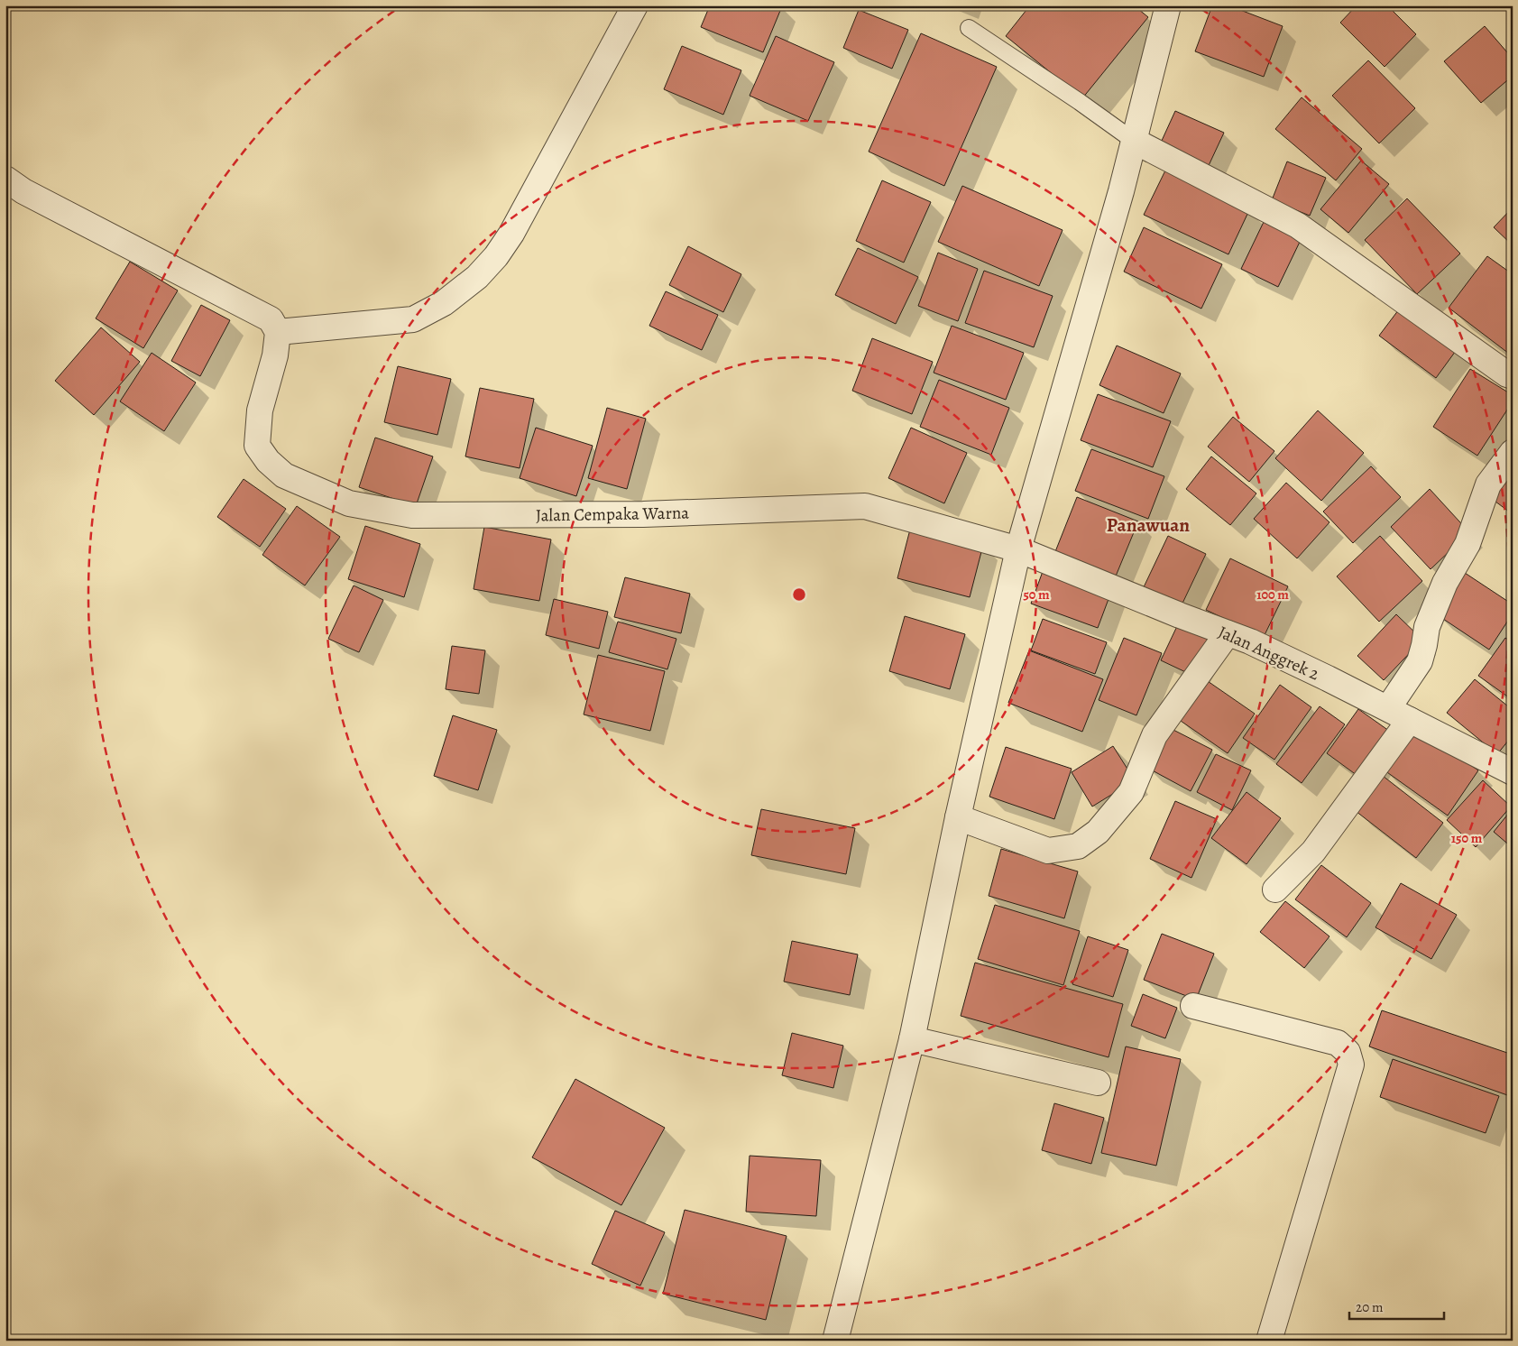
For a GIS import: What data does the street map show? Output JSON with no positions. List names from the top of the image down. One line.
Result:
{"streets":{"street":["Jalan Cempaka Warna","Jalan Anggrek 2"]},"crossings":[["Jalan Cempaka Warna","Jalan Anggrek 2"]],"districts":["Panawuan"],"scale_bar":"20 m","rings":["50 m","100 m","150 m"]}
